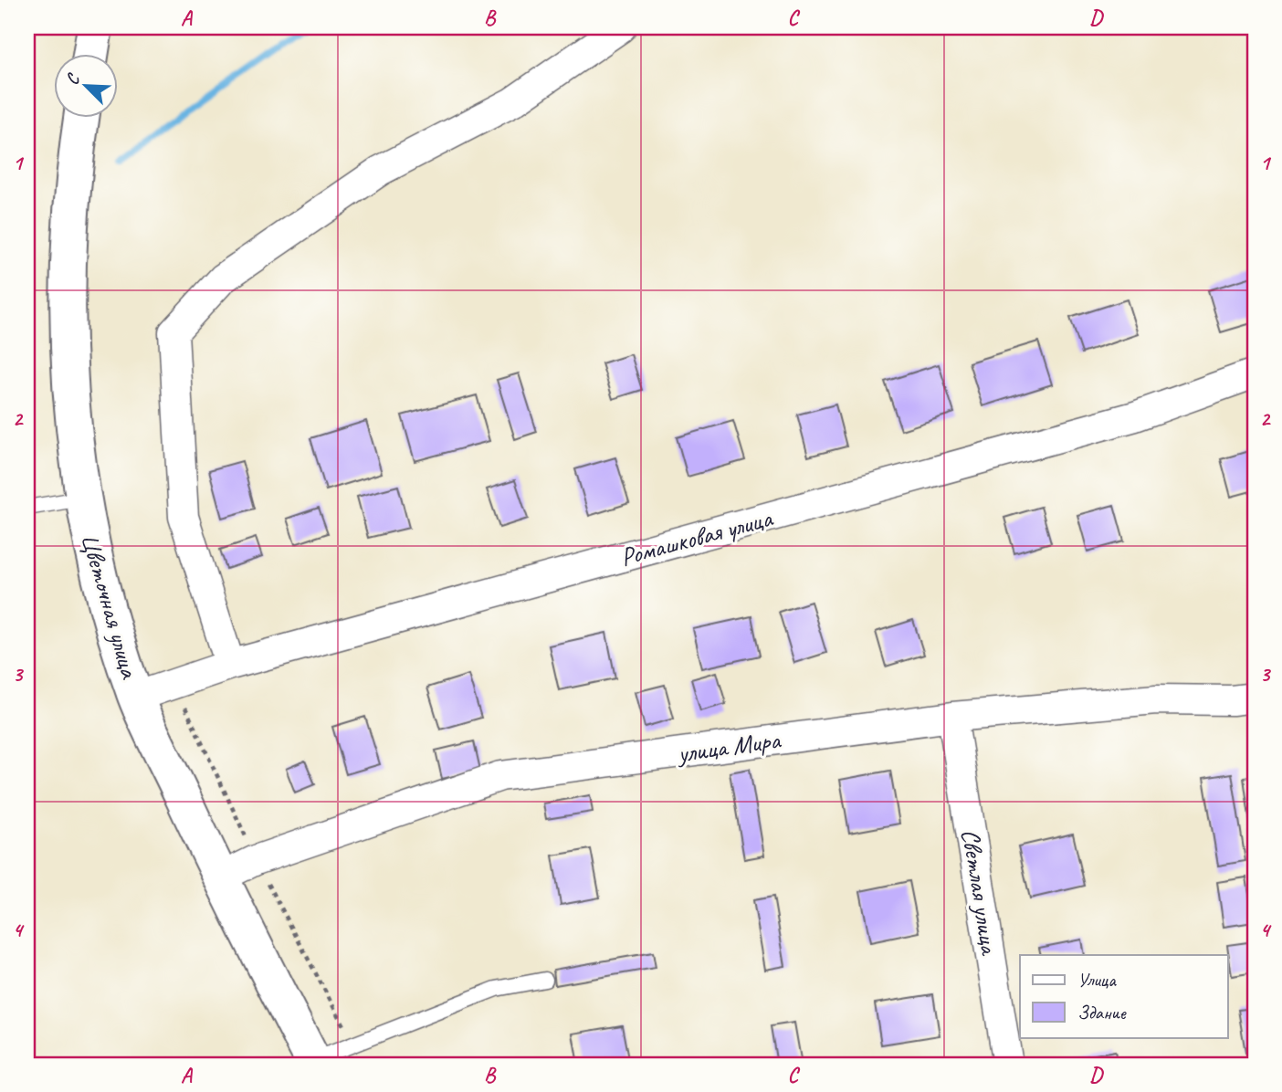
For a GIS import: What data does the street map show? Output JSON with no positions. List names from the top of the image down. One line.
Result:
{"streets":{"main road":["Цветочная улица"],"street":["Ромашковая улица","улица Мира","Светлая улица"]},"crossings":[["Ромашковая улица","Цветочная улица"],["Цветочная улица","улица Мира"],["улица Мира","Светлая улица"]],"legend":["Улица","Здание"],"north":"top left","grid":{"columns":["A","B","C","D"],"rows":["1","2","3","4"]}}
